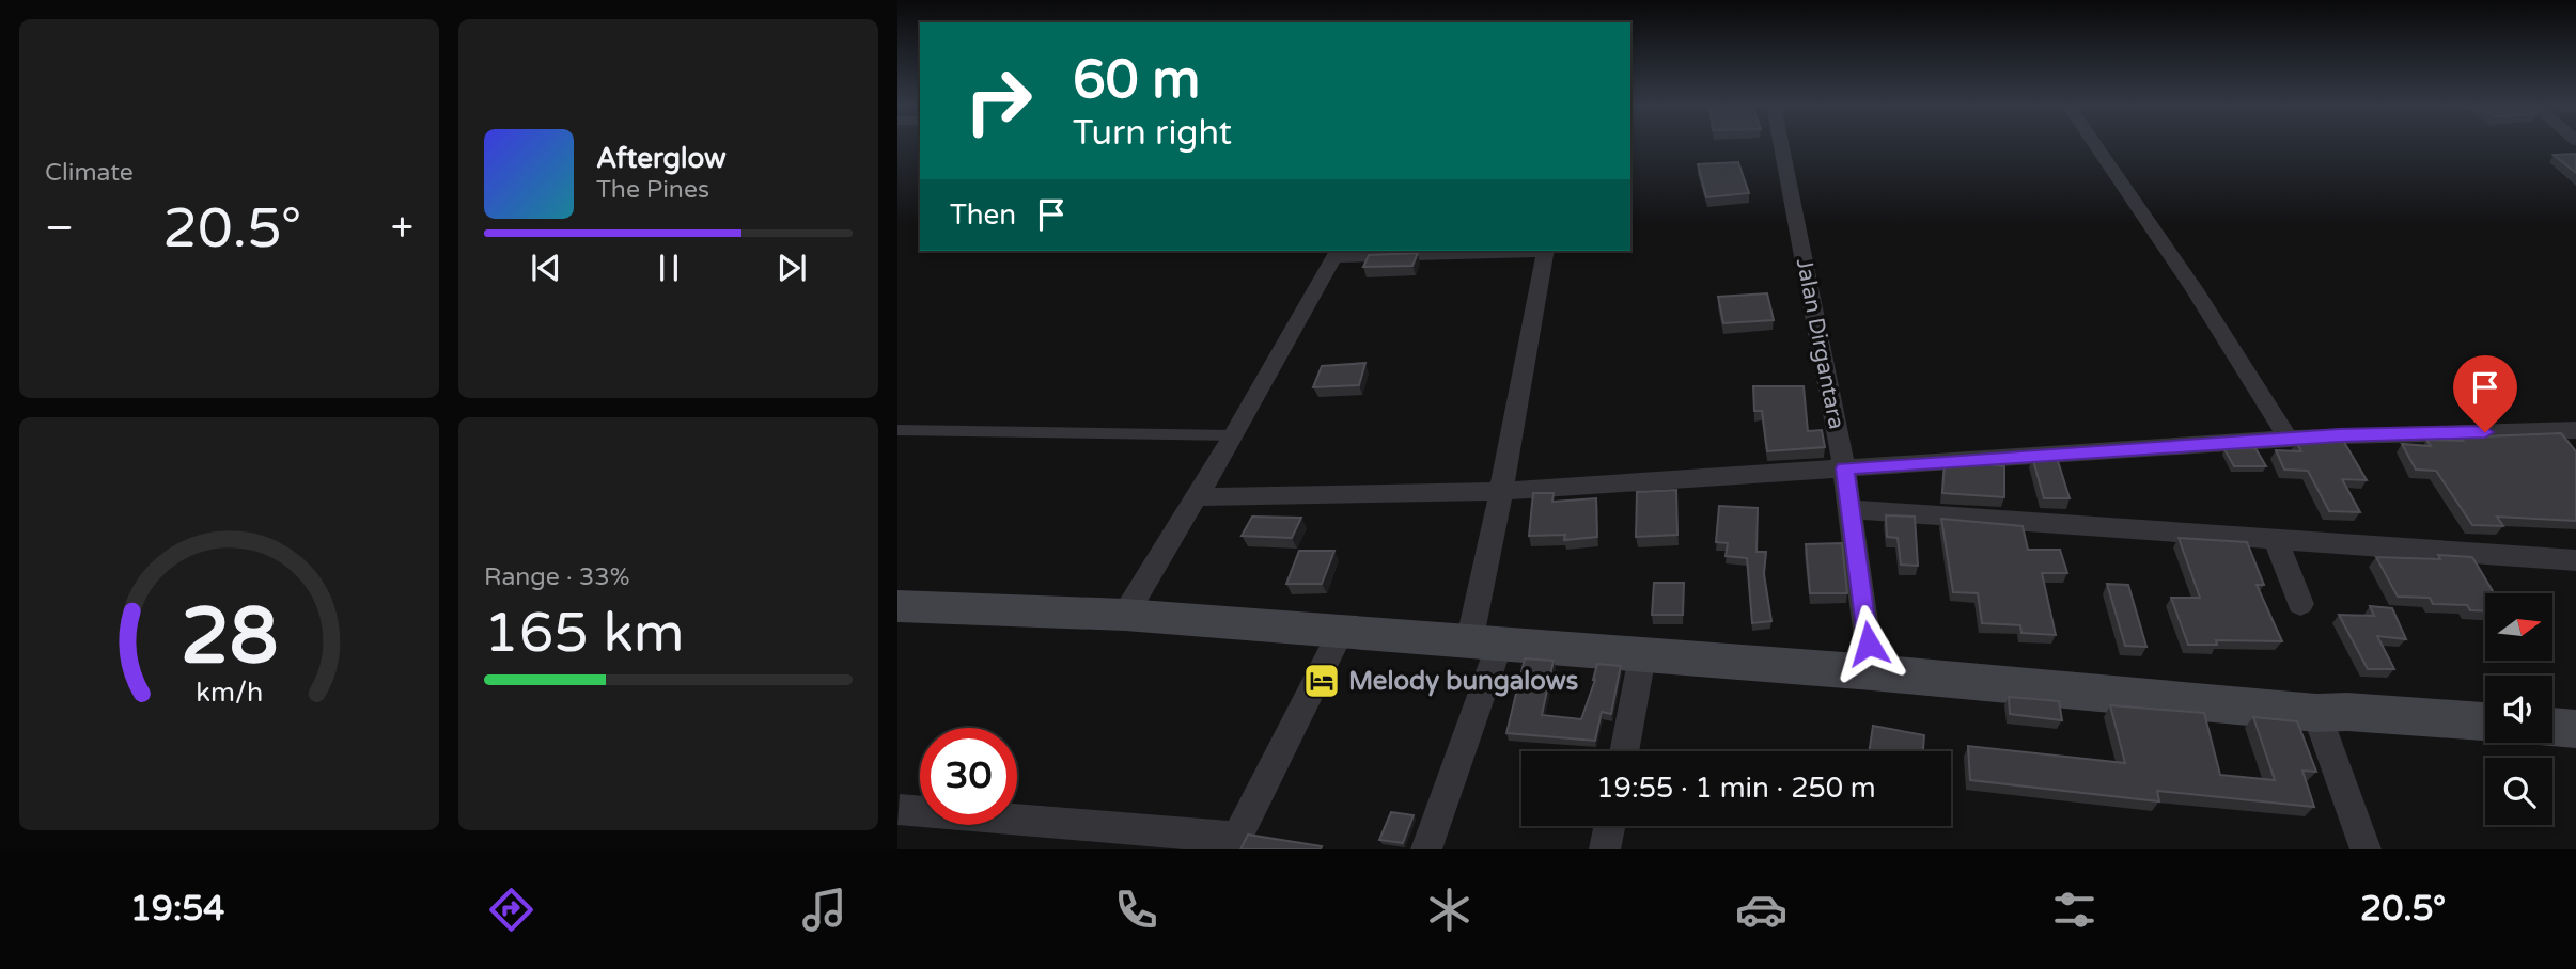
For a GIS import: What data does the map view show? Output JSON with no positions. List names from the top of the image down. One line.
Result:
{"streets":{"street":["Jalan Dirgantara"]},"places":{"hotel":["Melody bungalows"]},"north":"right","page":{"tile":["Climate",["Range · 33%","165 km"]],"turn":["60 m","Turn right"],"song":["Afterglow","The Pines"],"then":"Then","heat":["−","20.5°","+"],"limit":"30","trip":"19:55 · 1 min · 250 m","tabs":["19:54","20.5°"],"gauge":["28","km/h"]}}
